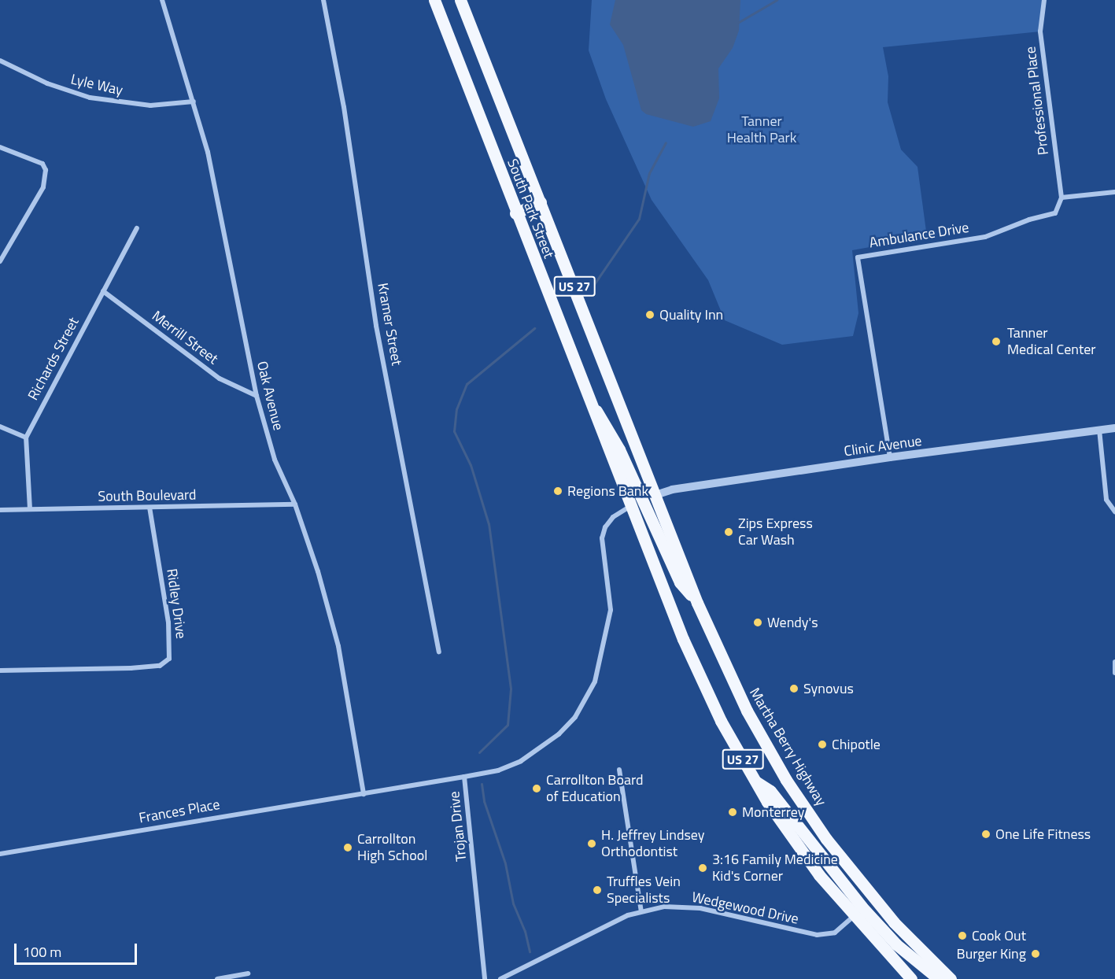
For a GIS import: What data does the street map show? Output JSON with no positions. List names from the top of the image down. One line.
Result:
{"streets":{"main road":["South Park Street","US 27","Martha Berry Highway"],"street":["Lyle Way","Professional Place","Ambulance Drive","Kramer Street","Merrill Street","Richards Street","Oak Avenue","Clinic Avenue","South Boulevard","Ridley Drive","Frances Place","Trojan Drive","Wedgewood Drive"]},"crossings":[["Lyle Way","Oak Avenue"],["Professional Place","Ambulance Drive"],["South Park Street","US 27"],["South Park Street","Clinic Avenue"],["South Park Street","Martha Berry Highway"],["South Park Street","Trojan Drive"],["Ambulance Drive","Clinic Avenue"],["US 27","Trojan Drive"],["US 27","Wedgewood Drive"],["Merrill Street","Richards Street"],["Merrill Street","Oak Avenue"],["Oak Avenue","South Boulevard"],["Oak Avenue","Frances Place"],["Clinic Avenue","Martha Berry Highway"],["South Boulevard","Ridley Drive"],["Martha Berry Highway","Wedgewood Drive"],["Frances Place","Trojan Drive"]],"parks":["Tanner Health Park"],"places":["Quality Inn","Tanner Medical Center","Regions Bank","Zips Express Car Wash","Wendy's","Synovus","Chipotle","Carrollton Board of Education","Monterrey","One Life Fitness","H. Jeffrey Lindsey Orthodontist","Carrollton High School","3:16 Family Medicine Kid's Corner","Truffles Vein Specialists","Cook Out","Burger King"],"scale_bar":"100 m"}
